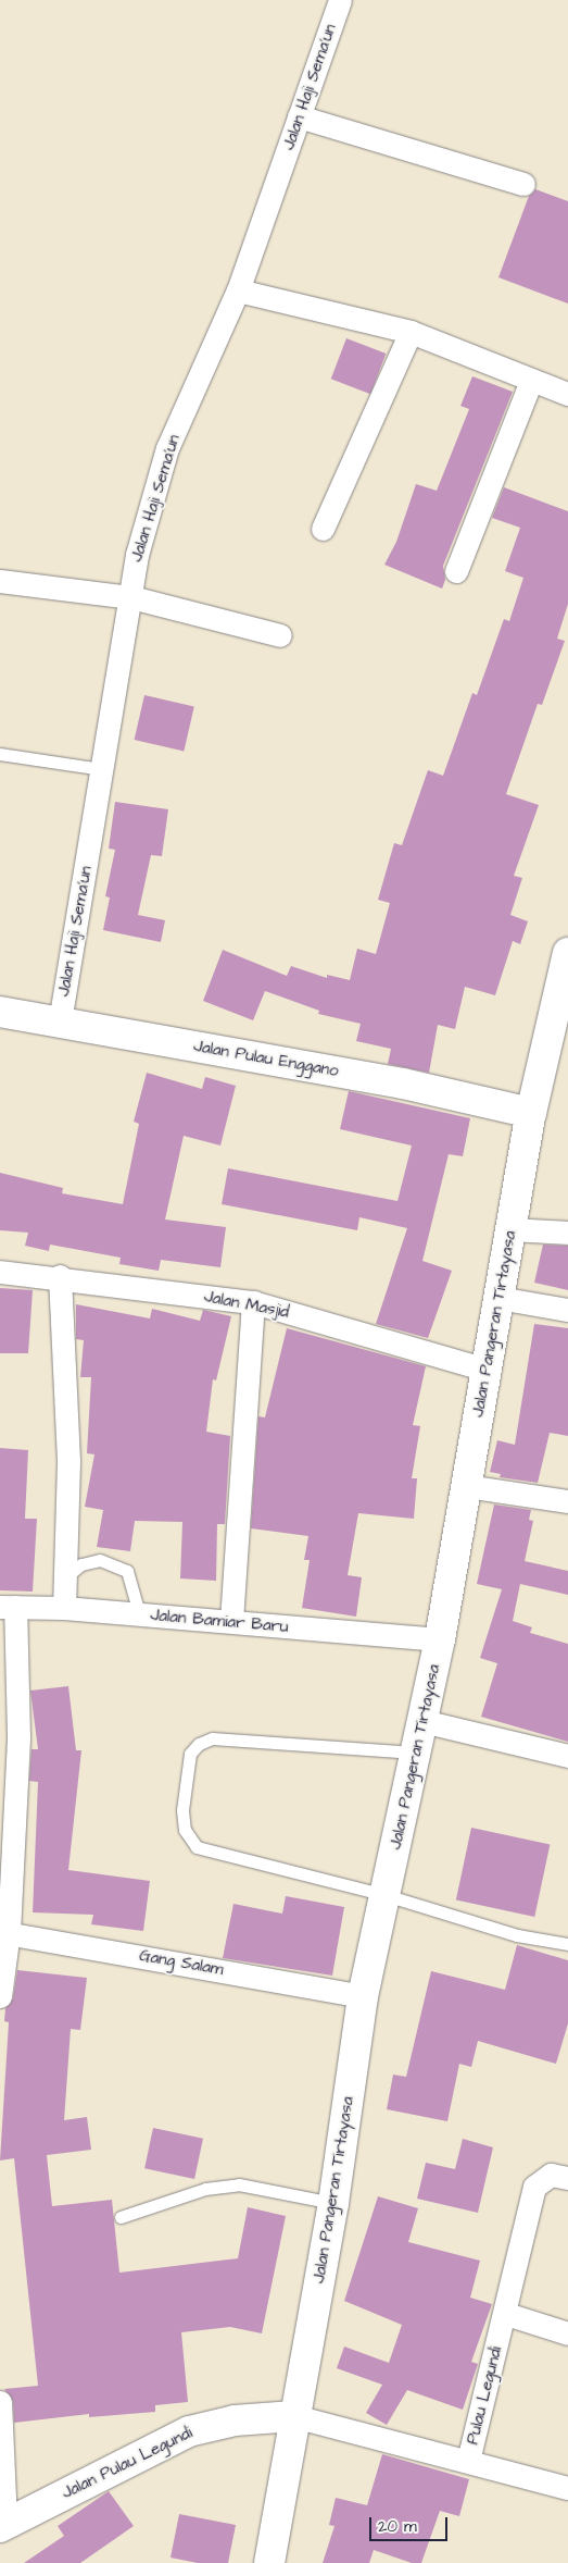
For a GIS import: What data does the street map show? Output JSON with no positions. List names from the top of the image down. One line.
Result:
{"streets":{"main road":["Jalan Pulau Enggano","Jalan Pangeran Tirtayasa","Jalan Pulau Legundi"],"street":["Jalan Haji Sema'un","Jalan Masjid","Jalan Bamiar Baru","Gang Salam","Pulau Legundi"]},"crossings":[["Jalan Haji Sema'un","Jalan Pulau Enggano"],["Jalan Pulau Enggano","Jalan Pangeran Tirtayasa"],["Jalan Masjid","Jalan Pangeran Tirtayasa"],["Jalan Pangeran Tirtayasa","Jalan Bamiar Baru"],["Jalan Pangeran Tirtayasa","Gang Salam"],["Jalan Pangeran Tirtayasa","Pulau Legundi"],["Jalan Pangeran Tirtayasa","Jalan Pulau Legundi"],["Pulau Legundi","Jalan Pulau Legundi"]],"scale_bar":"20 m"}
